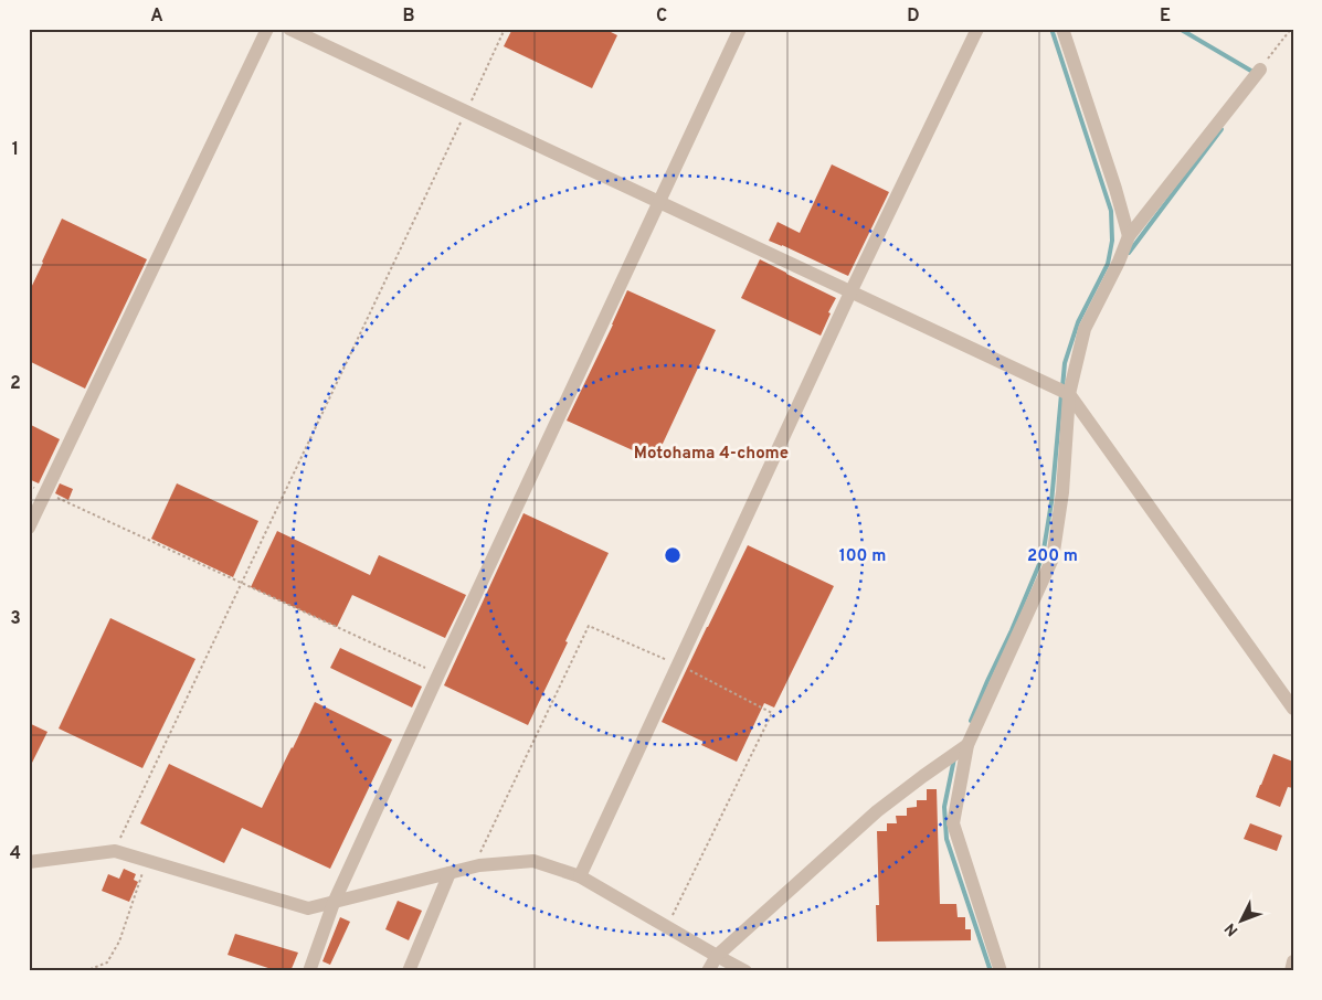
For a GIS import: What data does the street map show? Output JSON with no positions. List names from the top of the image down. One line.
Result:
{"districts":["Motohama 4-chome"],"north":"bottom left","grid":{"columns":["A","B","C","D","E"],"rows":["1","2","3","4"]},"rings":["100 m","200 m"]}
